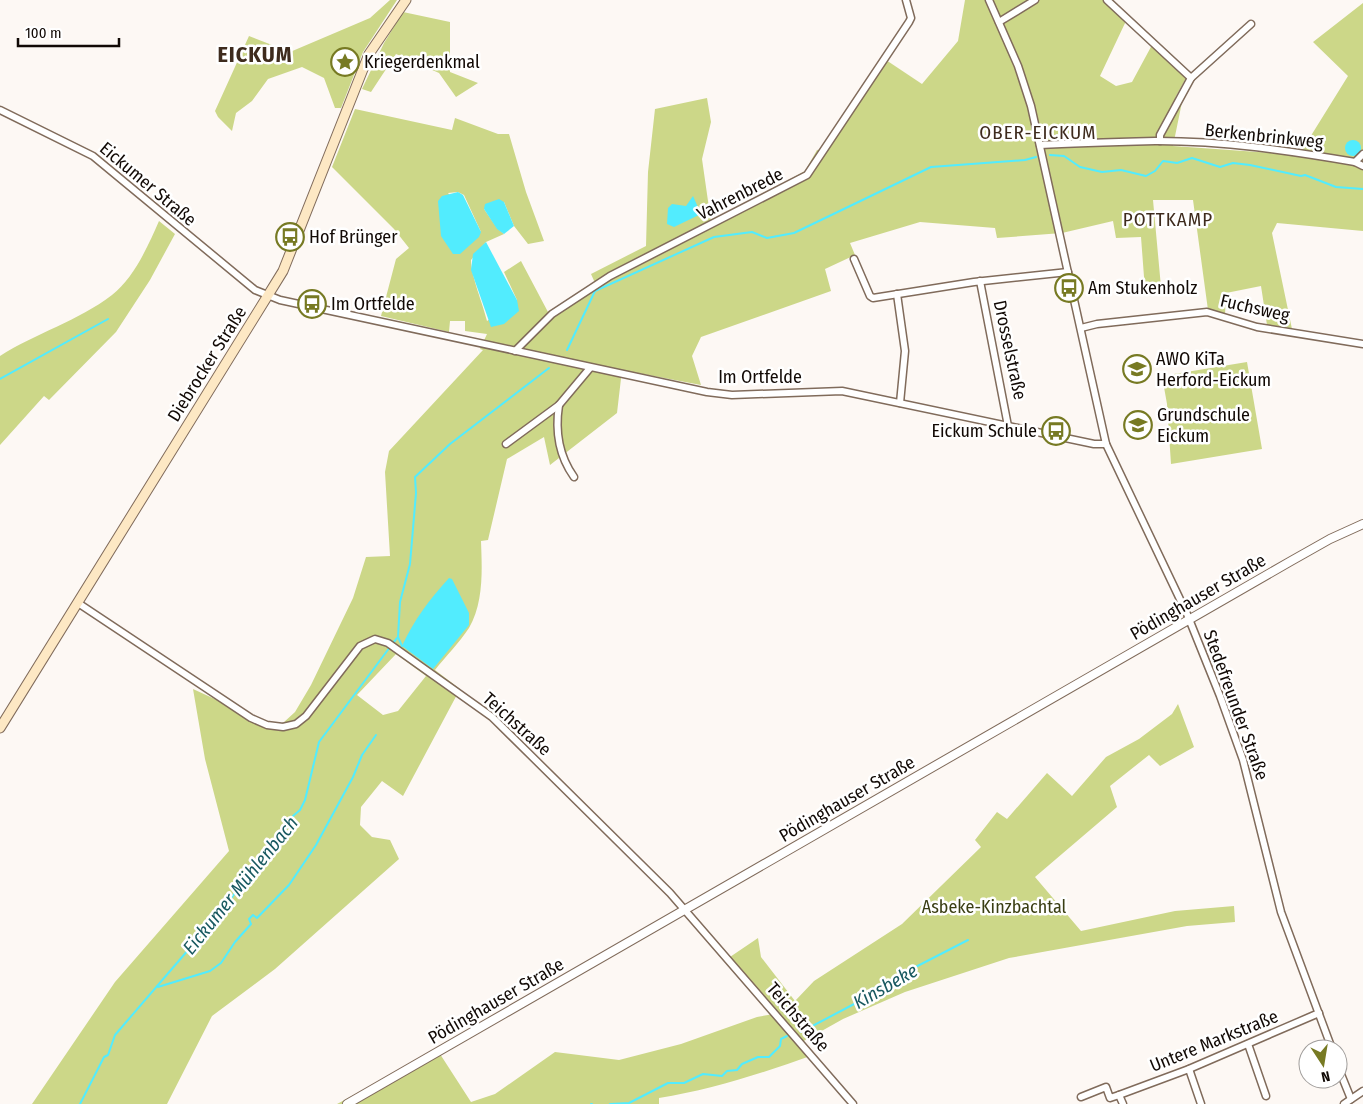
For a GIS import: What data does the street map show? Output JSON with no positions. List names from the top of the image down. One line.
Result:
{"streets":{"main road":["Diebrocker Straße"],"street":["Berkenbrinkweg","Eickumer Straße","Vahrenbrede","Fuchsweg","Drosselstraße","Im Ortfelde","Pödinghauser Straße","Stedefreunder Straße","Teichstraße","Untere Markstraße"]},"crossings":[["Berkenbrinkweg","Stedefreunder Straße"],["Eickumer Straße","Diebrocker Straße"],["Eickumer Straße","Im Ortfelde"],["Vahrenbrede","Im Ortfelde"],["Fuchsweg","Stedefreunder Straße"],["Drosselstraße","Im Ortfelde"],["Diebrocker Straße","Im Ortfelde"],["Diebrocker Straße","Teichstraße"],["Im Ortfelde","Stedefreunder Straße"],["Pödinghauser Straße","Stedefreunder Straße"],["Pödinghauser Straße","Teichstraße"],["Stedefreunder Straße","Untere Markstraße"]],"districts":["EICKUM","OBER-EICKUM","POTTKAMP"],"water":["Eickumer Mühlenbach","Kinsbeke"],"parks":["Asbeke-Kinzbachtal"],"places":{"place":["Kriegerdenkmal"],"bus stop":["Hof Brünger","Am Stukenholz","Im Ortfelde","Eickum Schule"],"school or university":["AWO KiTa Herford-Eickum","Grundschule Eickum"]},"scale_bar":"100 m","north":"bottom"}
